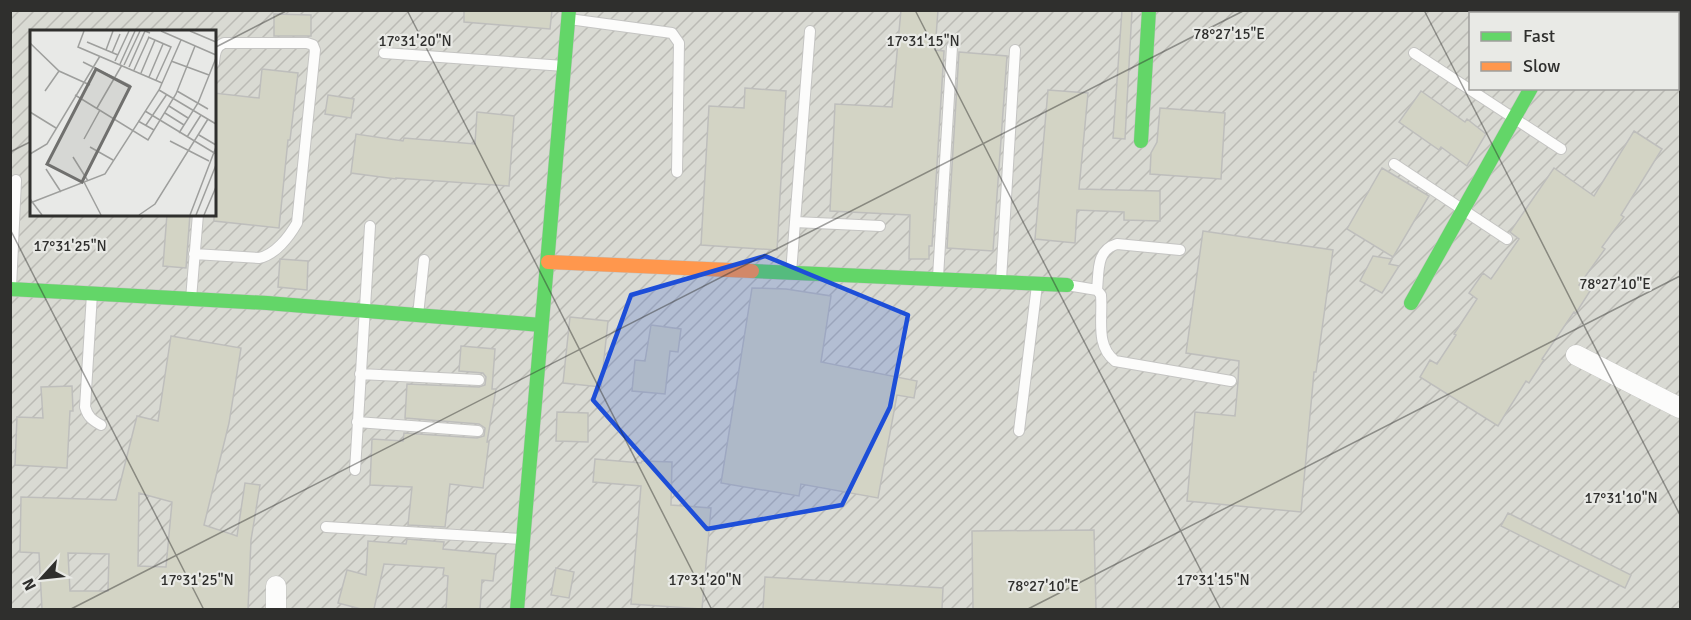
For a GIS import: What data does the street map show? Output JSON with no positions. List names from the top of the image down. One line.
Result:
{"legend":["Fast","Slow"],"north":"bottom left","coordinates":["78°27'15\"E","17°31'20\"N","17°31'15\"N","17°31'25\"N","78°27'10\"E","17°31'10\"N"]}
